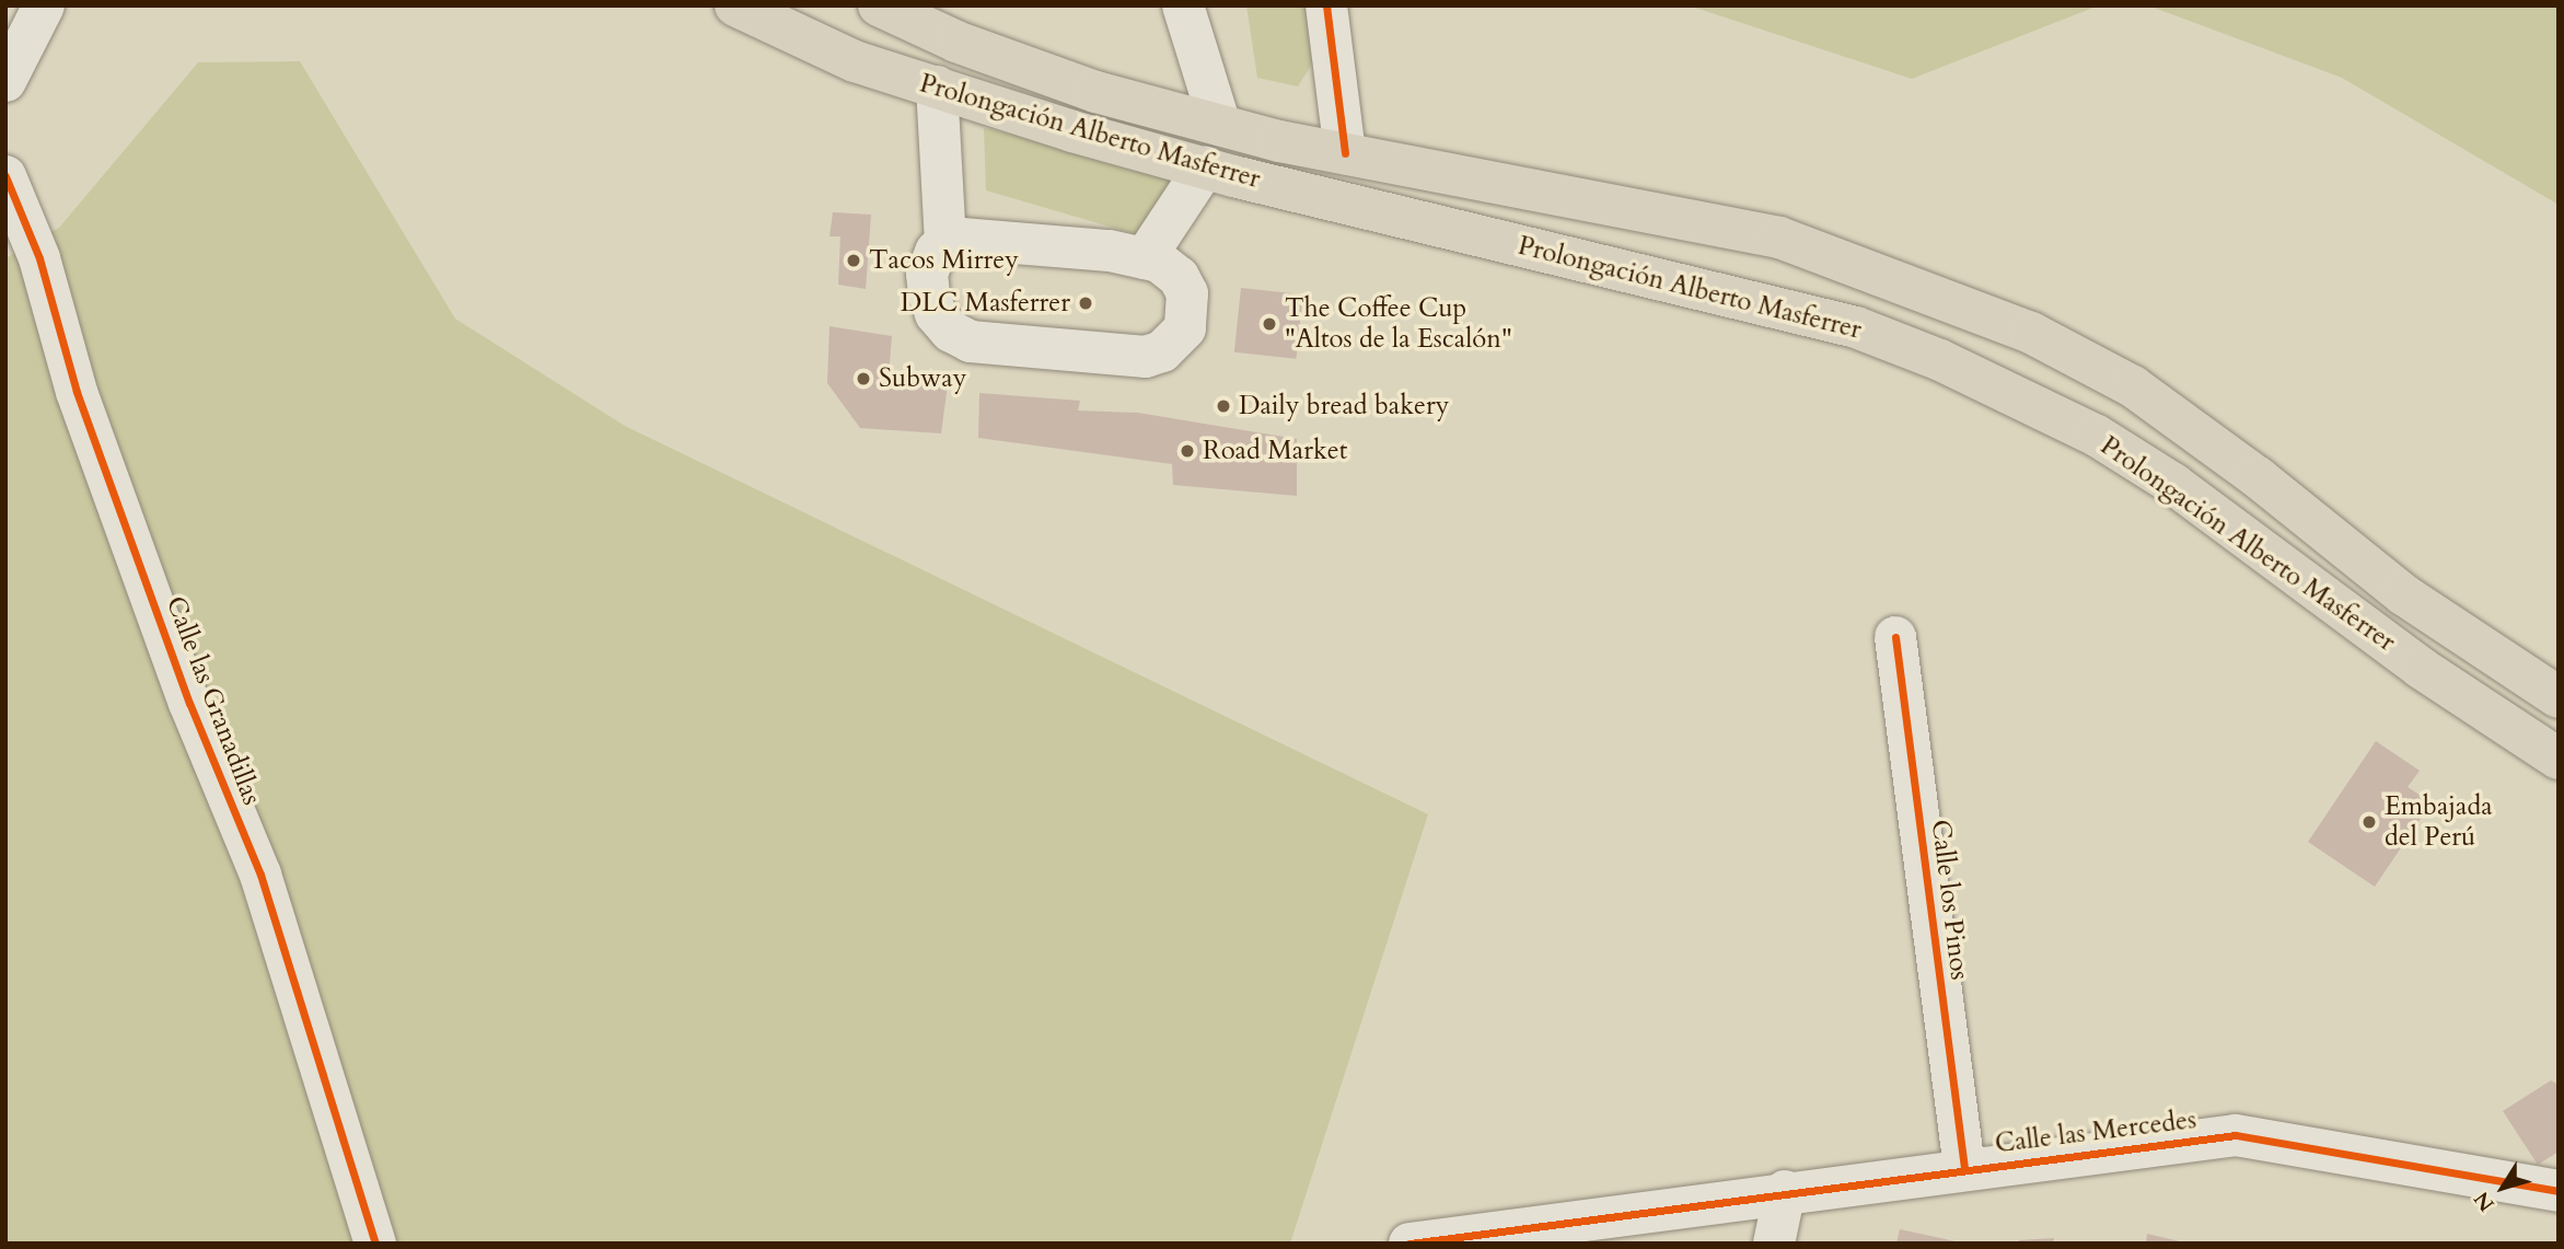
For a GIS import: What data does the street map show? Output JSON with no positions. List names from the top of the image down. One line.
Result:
{"streets":{"main road":["Prolongación Alberto Masferrer"],"street":["Calle las Granadillas","Calle los Pinos","Calle las Mercedes"]},"crossings":[["Calle los Pinos","Calle las Mercedes"]],"places":["Tacos Mirrey","DLC Masferrer","The Coffee Cup \"Altos de la Escalón\"","Subway","Daily bread bakery","Road Market","Embajada del Perú"],"north":"bottom left"}
